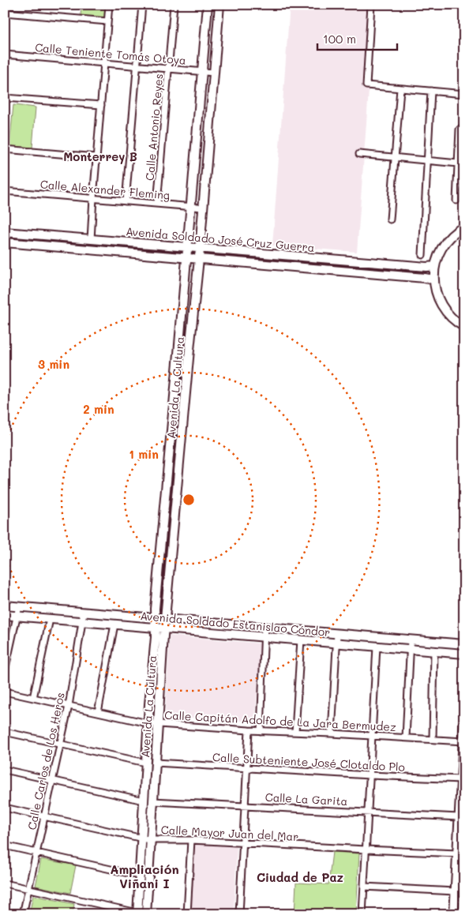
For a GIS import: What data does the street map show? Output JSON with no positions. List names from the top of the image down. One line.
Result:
{"streets":{"street":["Calle Teniente Tomás Otoya","Calle Antonio Reyes","Calle Alexander Fleming","Avenida Soldado José Cruz Guerra","Avenida La Cultura","Avenida Soldado Estanislao Cóndor","Calle Capitán Adolfo de La Jara Bermudez","Calle Carlos de Los Heros","Calle Subteniente José Clotaldo Plo","Calle La Garita","Calle Mayor Juan del Mar"]},"crossings":[["Calle Teniente Tomás Otoya","Calle Antonio Reyes"],["Calle Teniente Tomás Otoya","Avenida La Cultura"],["Calle Antonio Reyes","Calle Alexander Fleming"],["Calle Alexander Fleming","Avenida La Cultura"],["Avenida Soldado José Cruz Guerra","Avenida La Cultura"],["Avenida La Cultura","Avenida Soldado Estanislao Cóndor"],["Avenida La Cultura","Calle Capitán Adolfo de La Jara Bermudez"],["Avenida La Cultura","Calle Subteniente José Clotaldo Plo"],["Avenida La Cultura","Calle La Garita"],["Avenida La Cultura","Calle Mayor Juan del Mar"],["Avenida Soldado Estanislao Cóndor","Calle Carlos de Los Heros"],["Calle Capitán Adolfo de La Jara Bermudez","Calle Carlos de Los Heros"],["Calle Carlos de Los Heros","Calle Mayor Juan del Mar"]],"districts":["Monterrey B","Ampliación Viñani I","Ciudad de Paz"],"scale_bar":"100 m","rings":["3 min","2 min","1 min"]}
